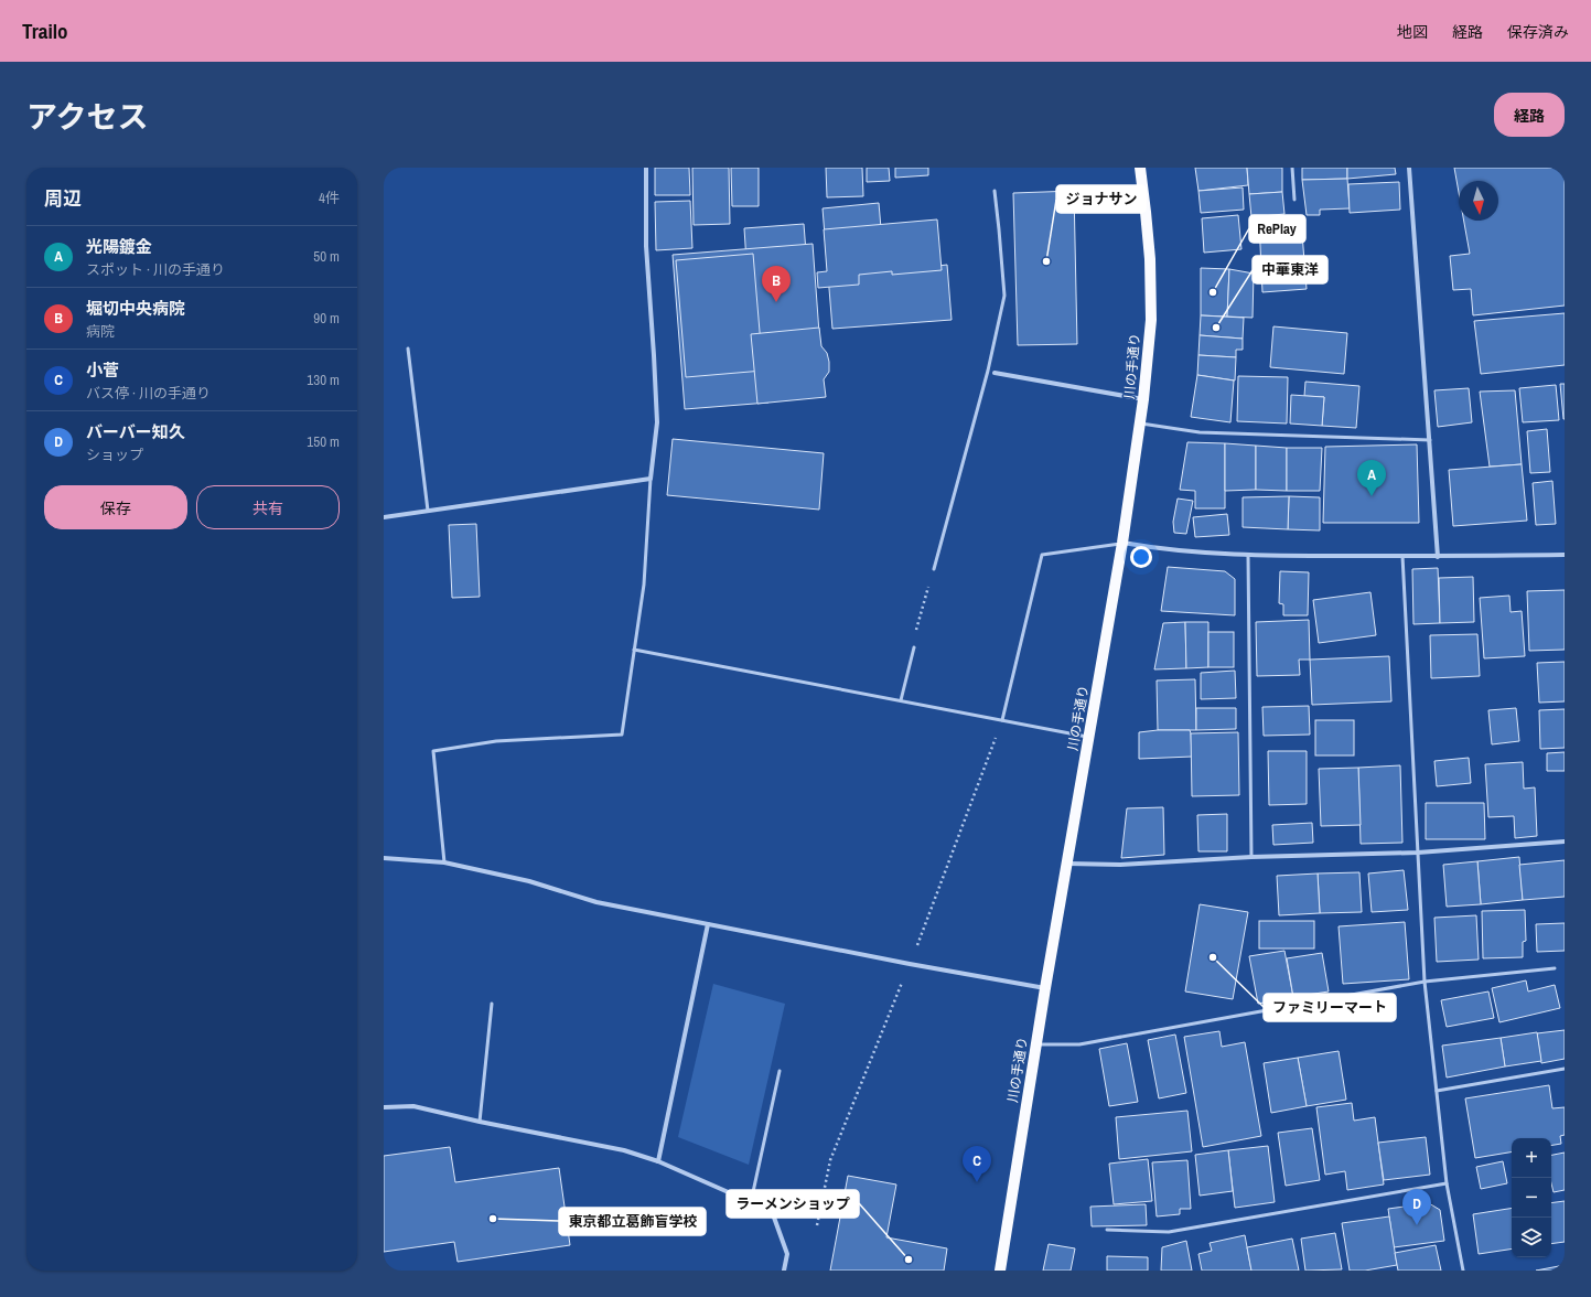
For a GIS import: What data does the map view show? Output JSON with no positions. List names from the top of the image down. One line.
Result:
{"streets":{"main road":["川の手通り"]},"places":["ジョナサン","RePlay","中華東洋","ファミリーマート","東京都立葛飾盲学校","ラーメンショップ"],"north":"bottom","page":{"header":"Trailo","nav":["地図","経路","保存済み"],"title":"アクセス","buttons":["経路",["保存","共有"]],"heading":["周辺","4件"],"list":[{"mark":"A","name":"光陽鍍金","note":"スポット · 川の手通り","value":"50 m"},{"mark":"B","name":"堀切中央病院","note":"病院","value":"90 m"},{"mark":"C","name":"小菅","note":"バス停 · 川の手通り","value":"130 m"},{"mark":"D","name":"バーバー知久","note":"ショップ","value":"150 m"}],"pins":["B","A","C","D"],"map_buttons":["+","−"]}}
